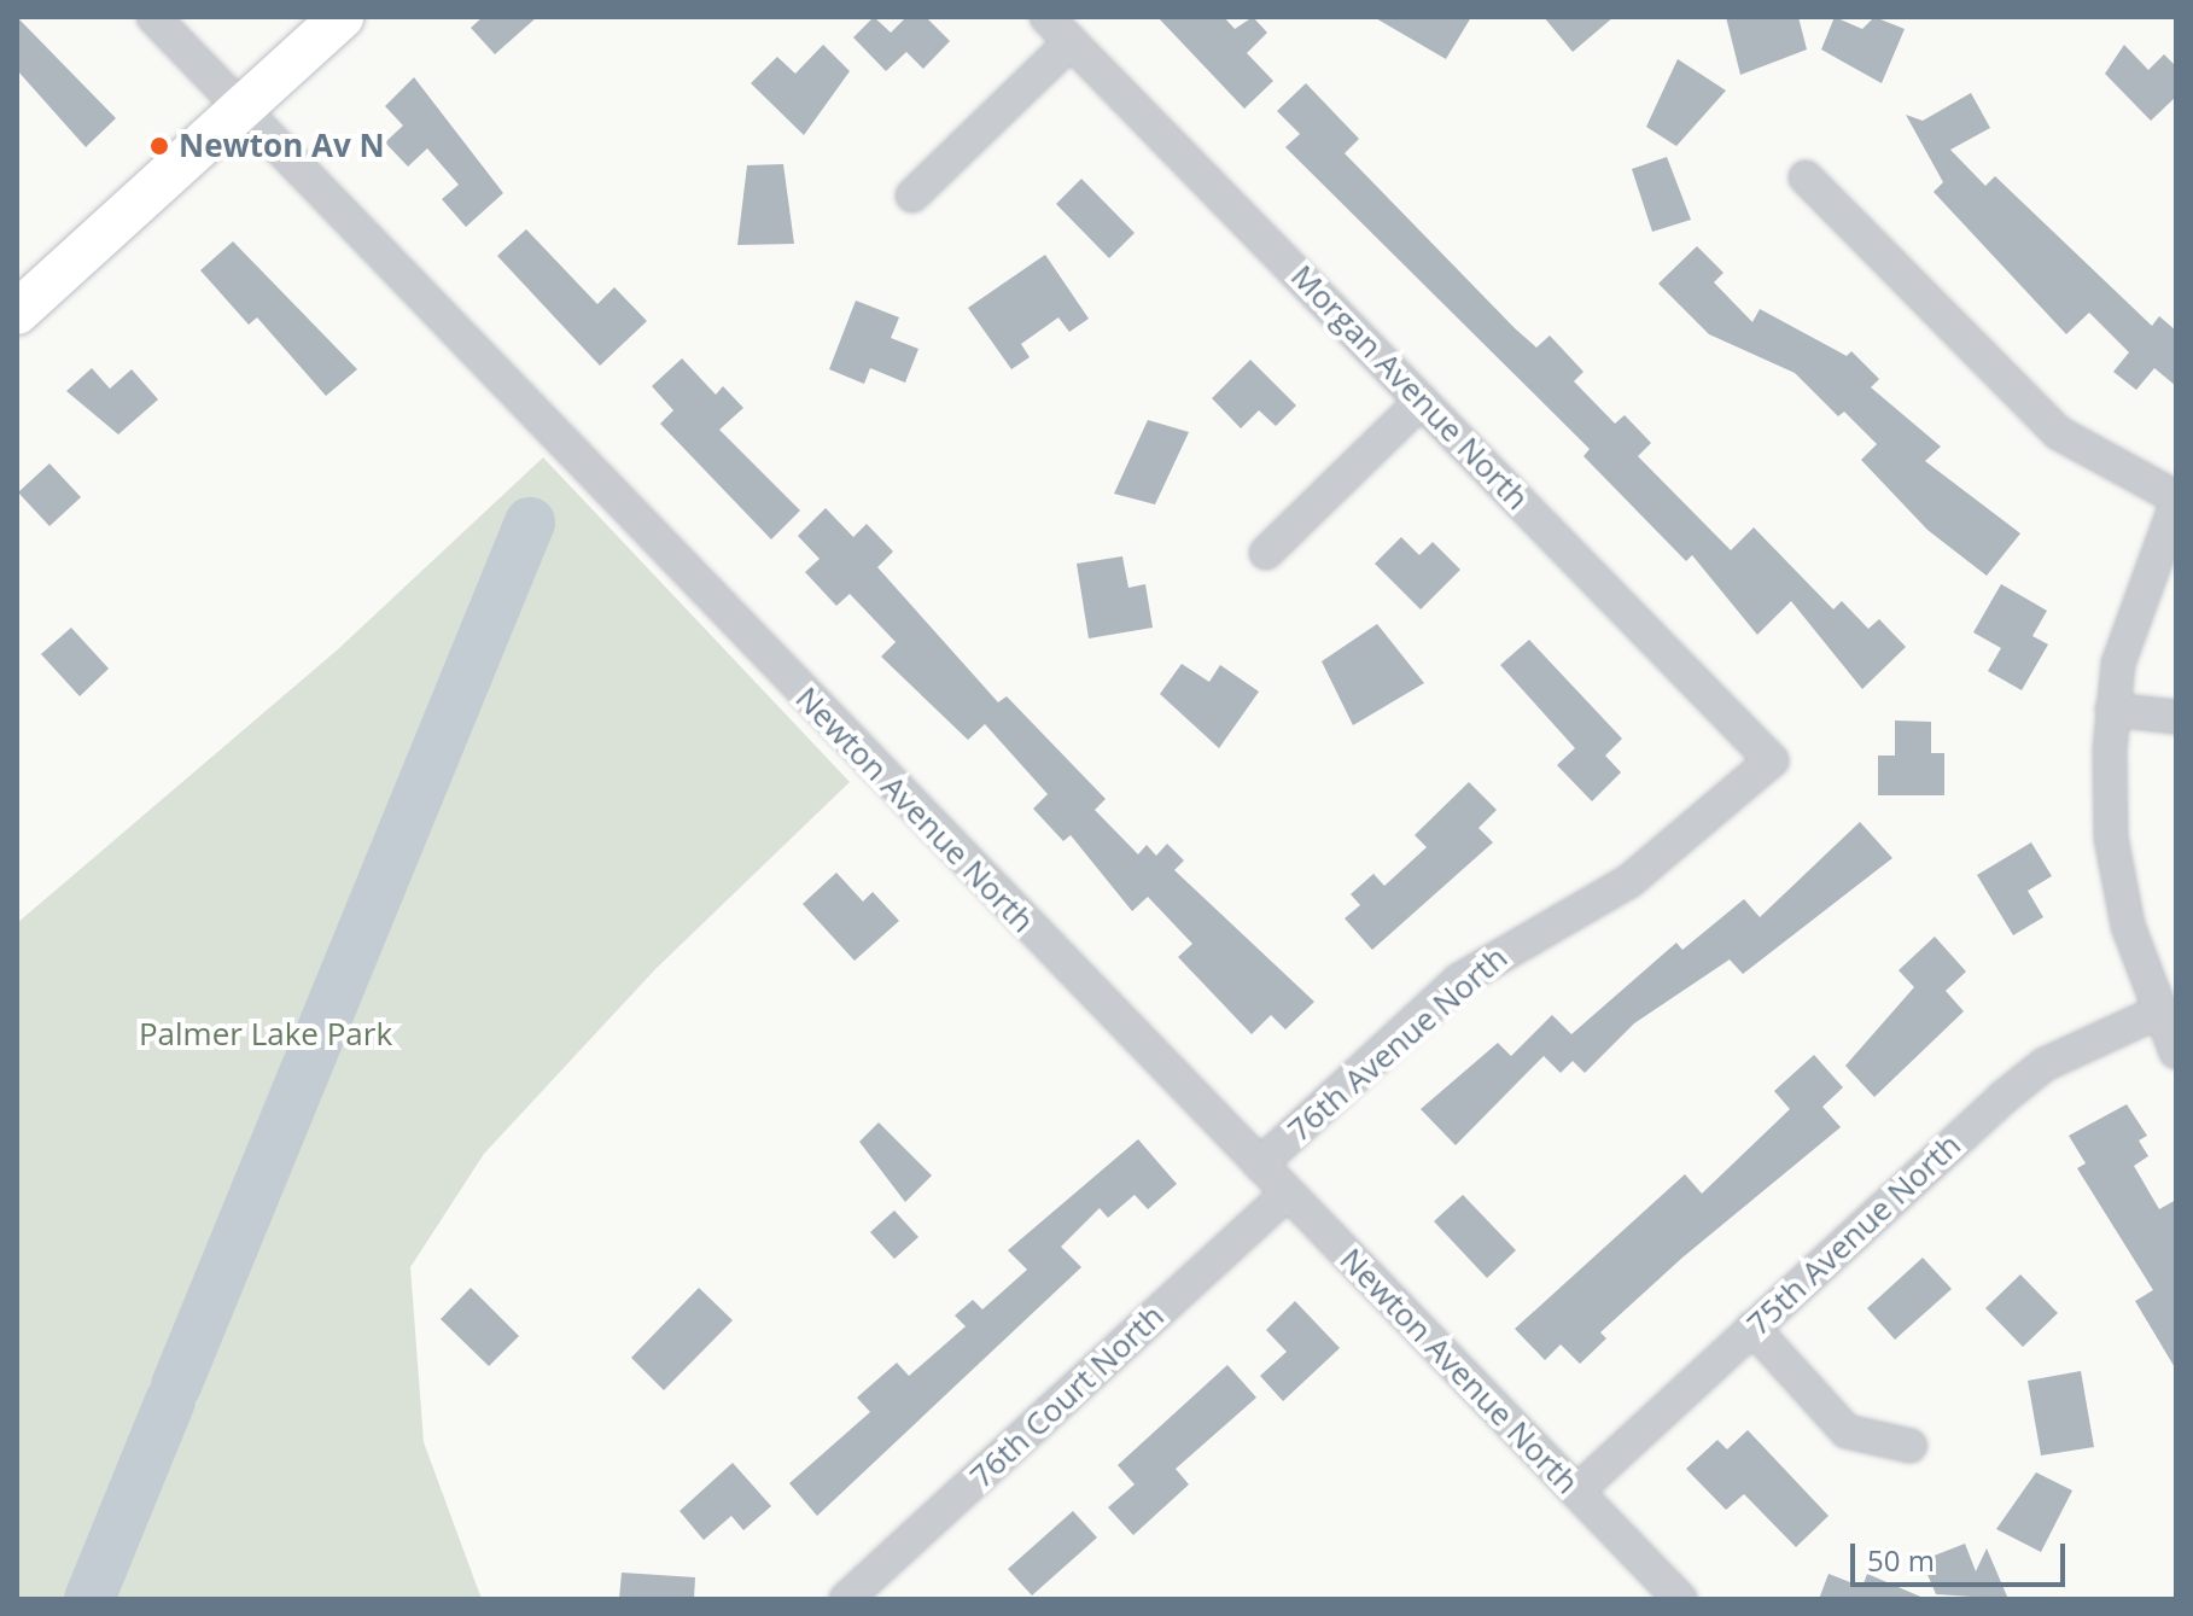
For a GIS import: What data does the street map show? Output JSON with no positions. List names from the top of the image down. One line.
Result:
{"streets":{"street":["Morgan Avenue North","Newton Avenue North","76th Avenue North","75th Avenue North","76th Court North"]},"crossings":[["Morgan Avenue North","76th Avenue North"],["Newton Avenue North","76th Avenue North"],["Newton Avenue North","75th Avenue North"],["Newton Avenue North","76th Court North"]],"parks":["Palmer Lake Park"],"places":["Newton Av N"],"scale_bar":"50 m"}
